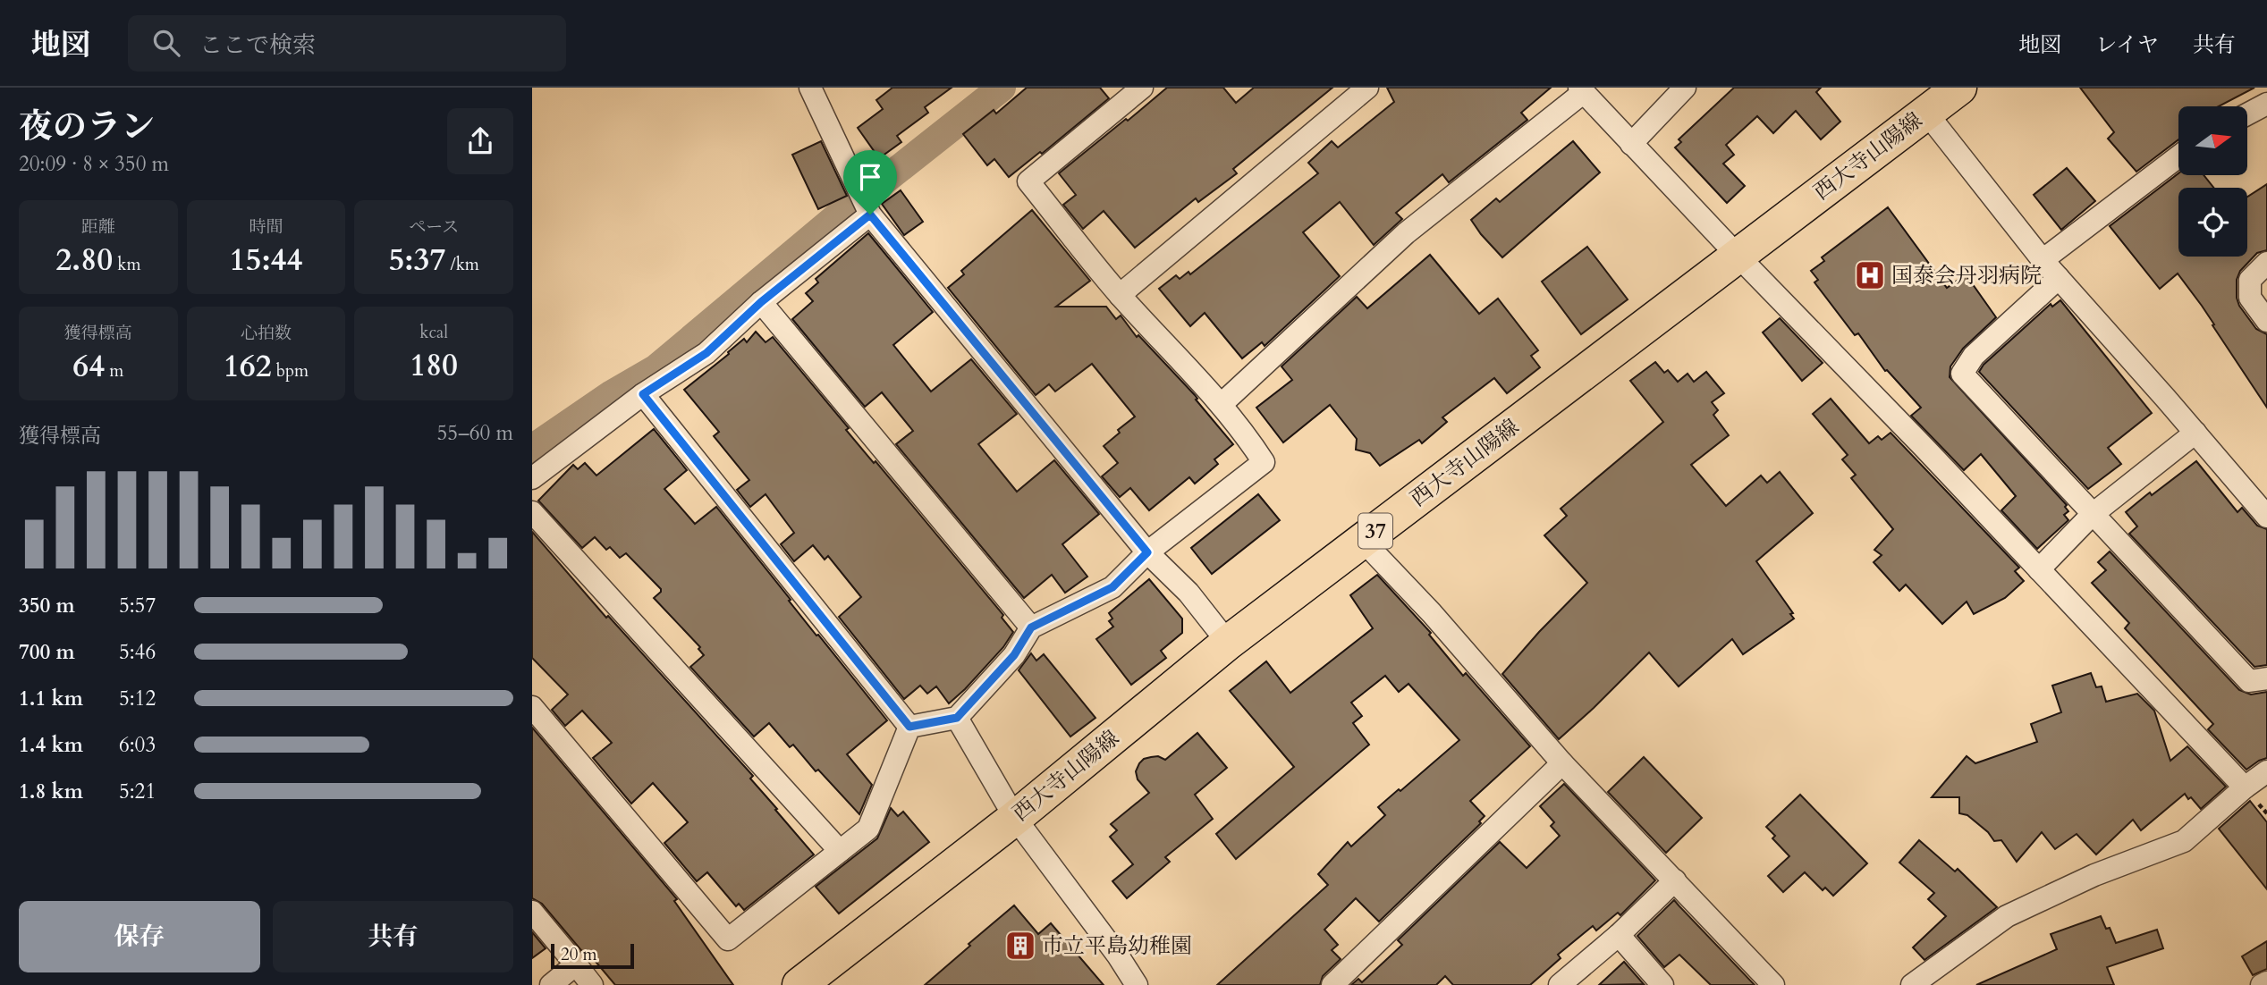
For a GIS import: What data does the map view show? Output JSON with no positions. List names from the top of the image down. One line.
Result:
{"streets":{"main road":["西大寺山陽線","37"]},"places":{"hospital":["国泰会丹羽病院"],"building":["市立平島幼稚園"]},"scale_bar":"20 m","north":"right","page":{"header":"地図","search":"ここで検索","nav":["地図","レイヤ","共有"],"heading":["夜のラン","20:09 · 8 × 350 m"],"stats":[["距離","2.80 km"],["時間","15:44"],["ペース","5:37 /km"],["獲得標高","64 m"],["心拍数","162 bpm"],["kcal","180"]],"chart":["獲得標高","55–60 m"],"list":[{"name":"350 m","note":"5:57"},{"name":"700 m","note":"5:46"},{"name":"1.1 km","note":"5:12"},{"name":"1.4 km","note":"6:03"},{"name":"1.8 km","note":"5:21"}],"buttons":["保存","共有"],"scale":"20 m"}}
